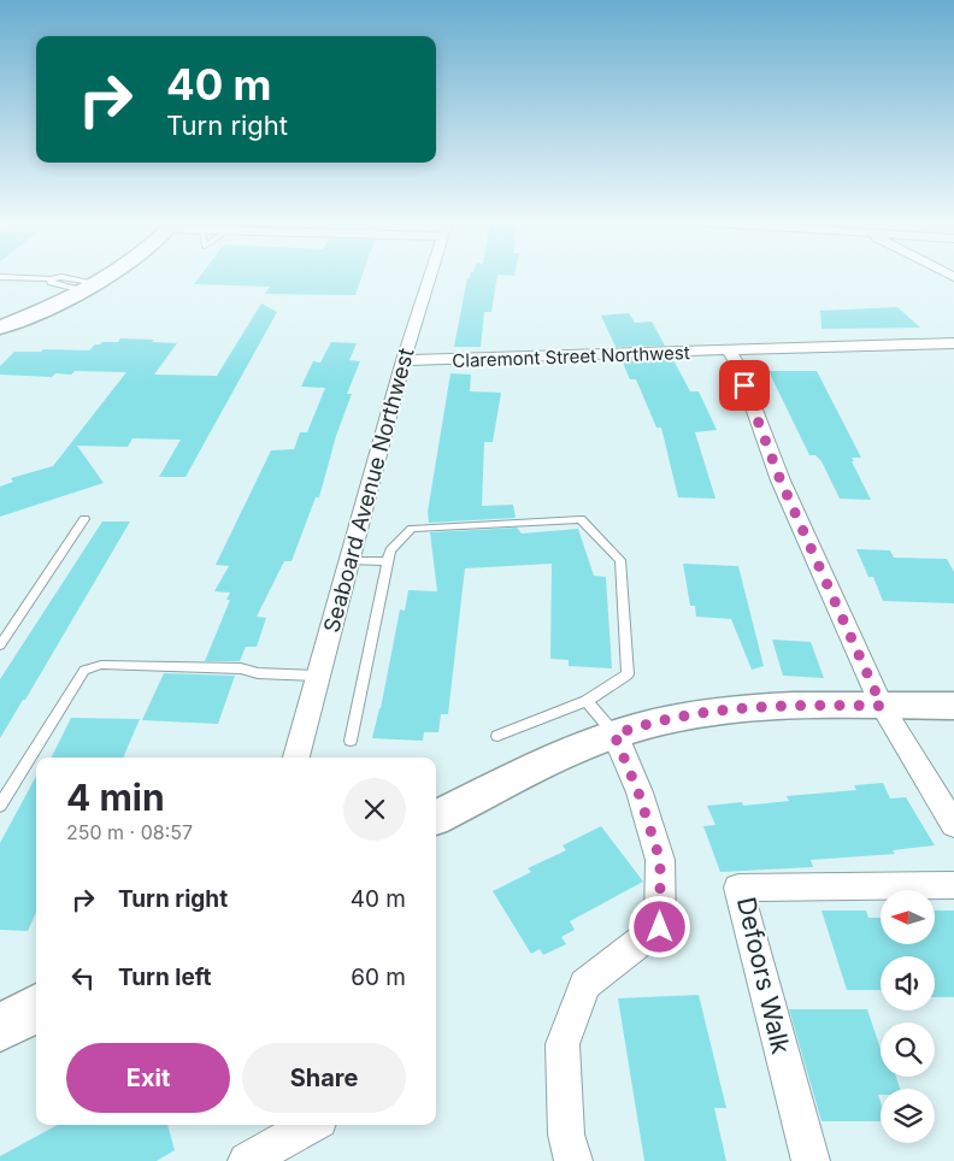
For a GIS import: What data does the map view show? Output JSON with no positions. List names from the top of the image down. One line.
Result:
{"streets":{"street":["Claremont Street Northwest","Seaboard Avenue Northwest","Defoors Walk"]},"crossings":[["Claremont Street Northwest","Seaboard Avenue Northwest"]],"north":"left","page":{"turn":["40 m","Turn right"],"heading":["4 min","250 m · 08:57"],"list":[{"name":"Turn right","value":"40 m"},{"name":"Turn left","value":"60 m"}],"buttons":["Exit","Share"]}}
